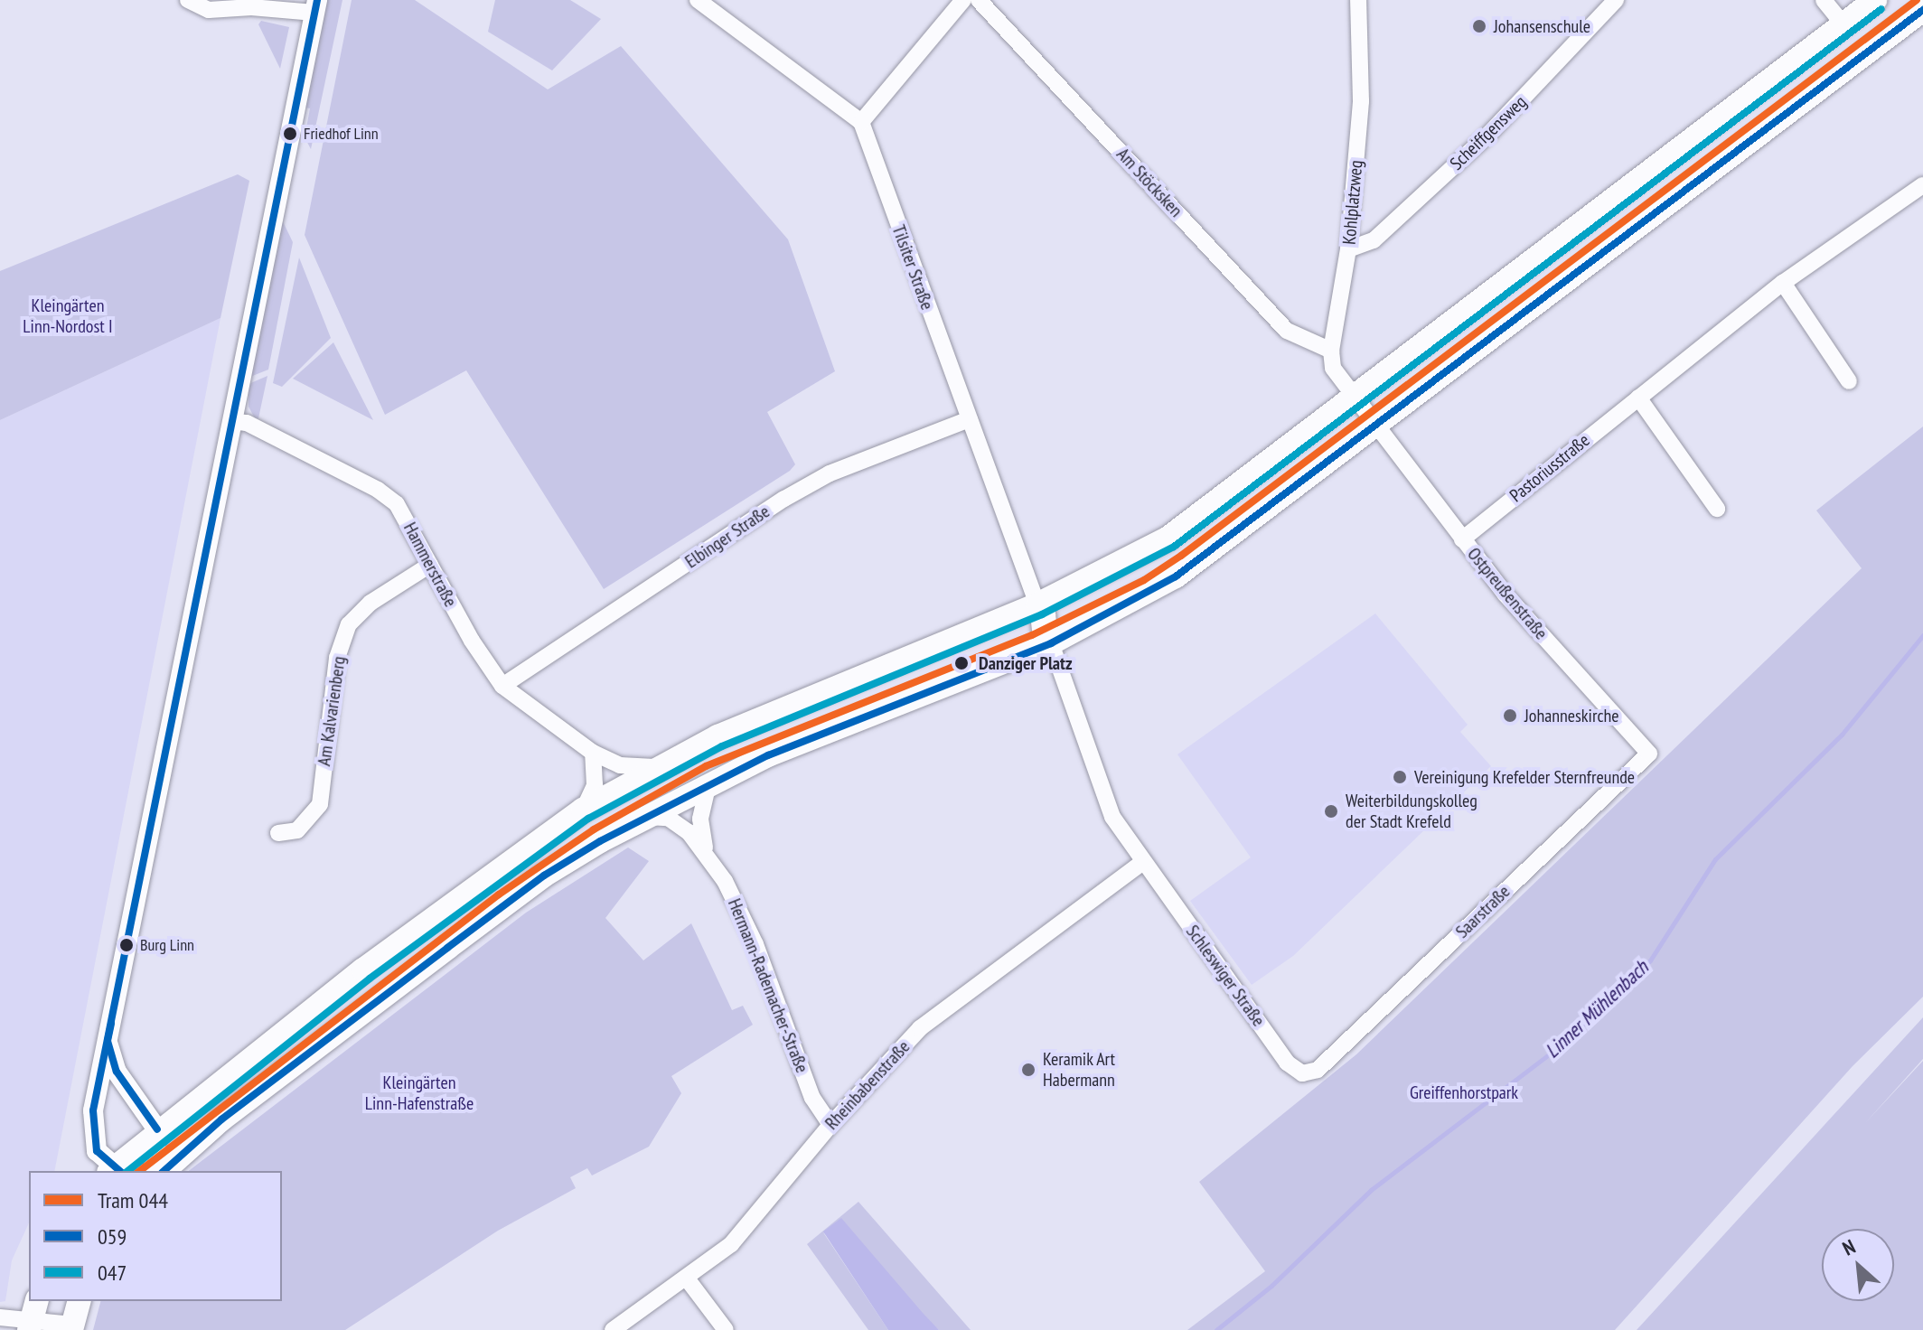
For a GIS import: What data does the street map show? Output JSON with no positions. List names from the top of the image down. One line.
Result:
{"streets":{"street":["Scheiffgensweg","Am Stöcksken","Kohlplatzweg","Tilsiter Straße","Pastoriusstraße","Elbinger Straße","Hammerstraße","Ostpreußenstraße","Am Kalvarienberg","Saarstraße","Schleswiger Straße","Hermann-Rademacher-Straße","Rheinbabenstraße"]},"crossings":[["Scheiffgensweg","Kohlplatzweg"],["Am Stöcksken","Kohlplatzweg"],["Tilsiter Straße","Elbinger Straße"],["Pastoriusstraße","Ostpreußenstraße"],["Elbinger Straße","Hammerstraße"],["Hammerstraße","Am Kalvarienberg"],["Ostpreußenstraße","Saarstraße"],["Saarstraße","Schleswiger Straße"],["Schleswiger Straße","Rheinbabenstraße"],["Hermann-Rademacher-Straße","Rheinbabenstraße"]],"water":["Linner Mühlenbach"],"parks":["Kleingärten Linn-Nordost I","Kleingärten Linn-Hafenstraße","Greiffenhorstpark"],"places":["Johansenschule","Friedhof Linn","Danziger Platz","Johanneskirche","Vereinigung Krefelder Sternfreunde","Weiterbildungskolleg der Stadt Krefeld","Burg Linn","Keramik Art Habermann"],"lines":["tram line 044","transit line 059","transit line 047"],"legend":["Tram 044","059","047"],"north":"top left"}
